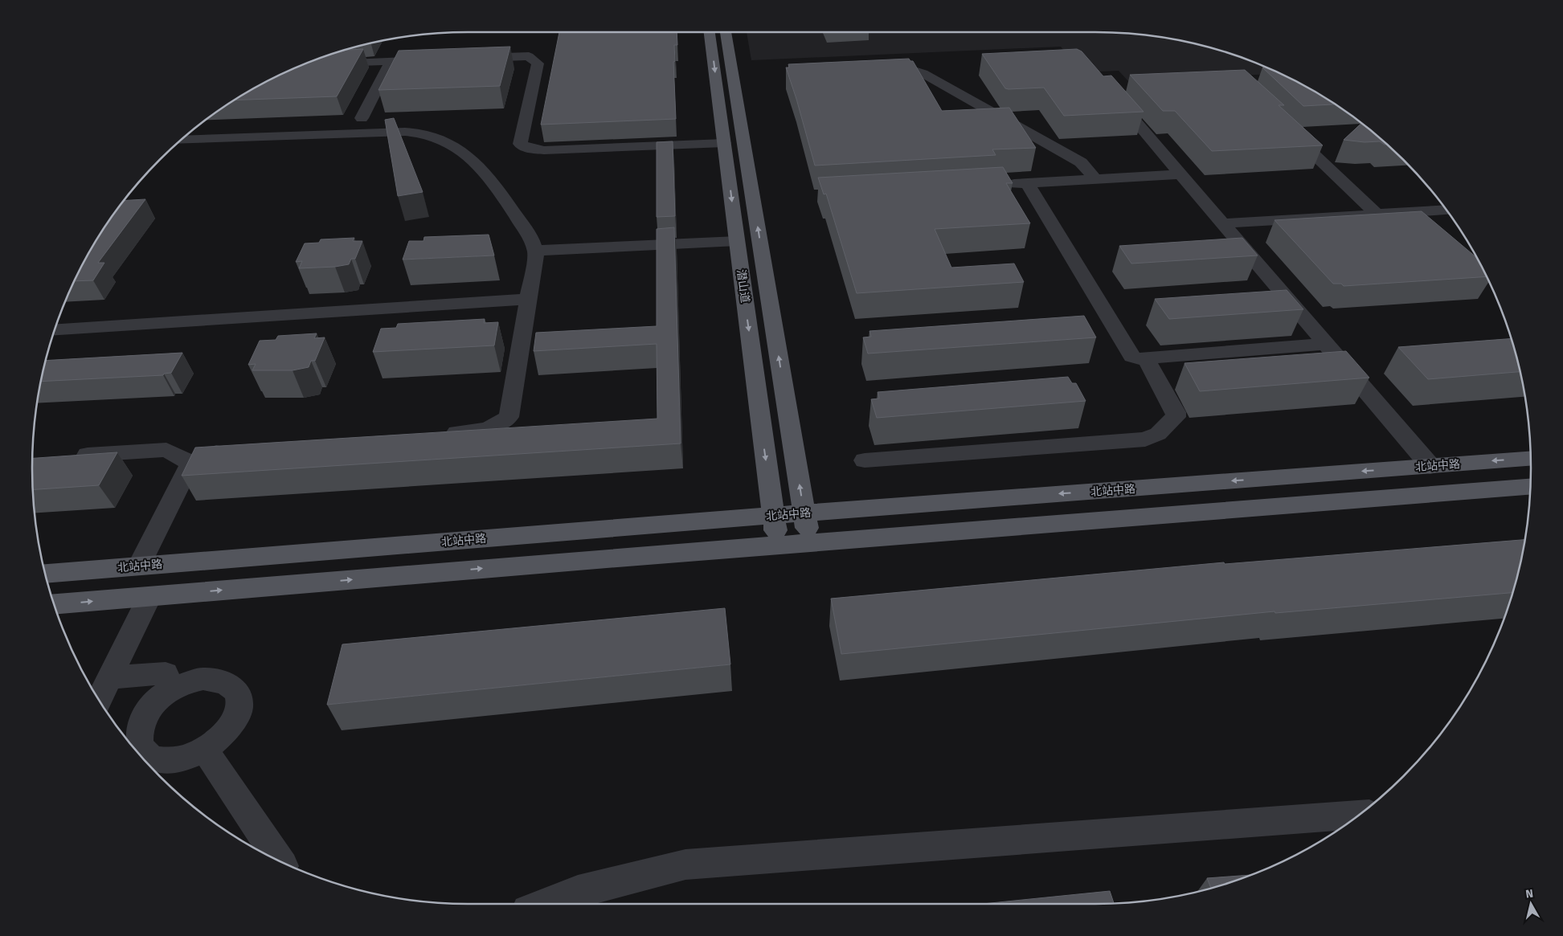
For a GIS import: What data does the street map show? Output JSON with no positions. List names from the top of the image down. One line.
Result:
{"streets":{"main road":["潜山道","北站中路"]},"crossings":[["潜山道","北站中路"]],"north":"top"}
